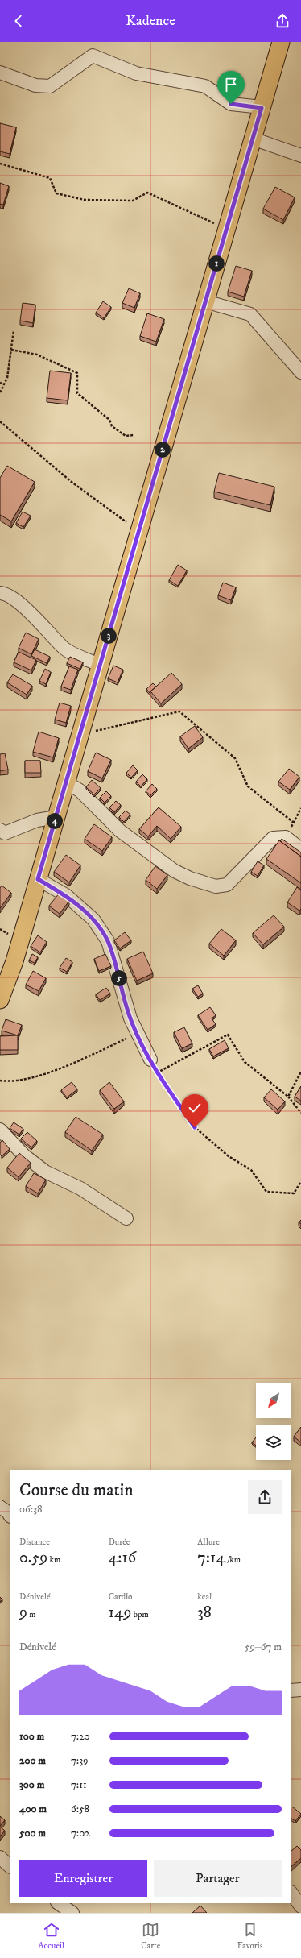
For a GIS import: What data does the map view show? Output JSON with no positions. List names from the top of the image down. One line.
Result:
{"north":"bottom left","page":{"header":"Kadence","pins":["1","2","3","4","5"],"heading":["Course du matin","06:38"],"stats":[["Distance","0.59 km"],["Durée","4:16"],["Allure","7:14 /km"],["Dénivelé","9 m"],["Cardio","149 bpm"],["kcal","38"]],"chart":["Dénivelé","59–67 m"],"list":[{"name":"100 m","note":"7:20"},{"name":"200 m","note":"7:39"},{"name":"300 m","note":"7:11"},{"name":"400 m","note":"6:58"},{"name":"500 m","note":"7:02"}],"buttons":["Enregistrer","Partager"],"tabs":["Accueil","Carte","Favoris"]}}
